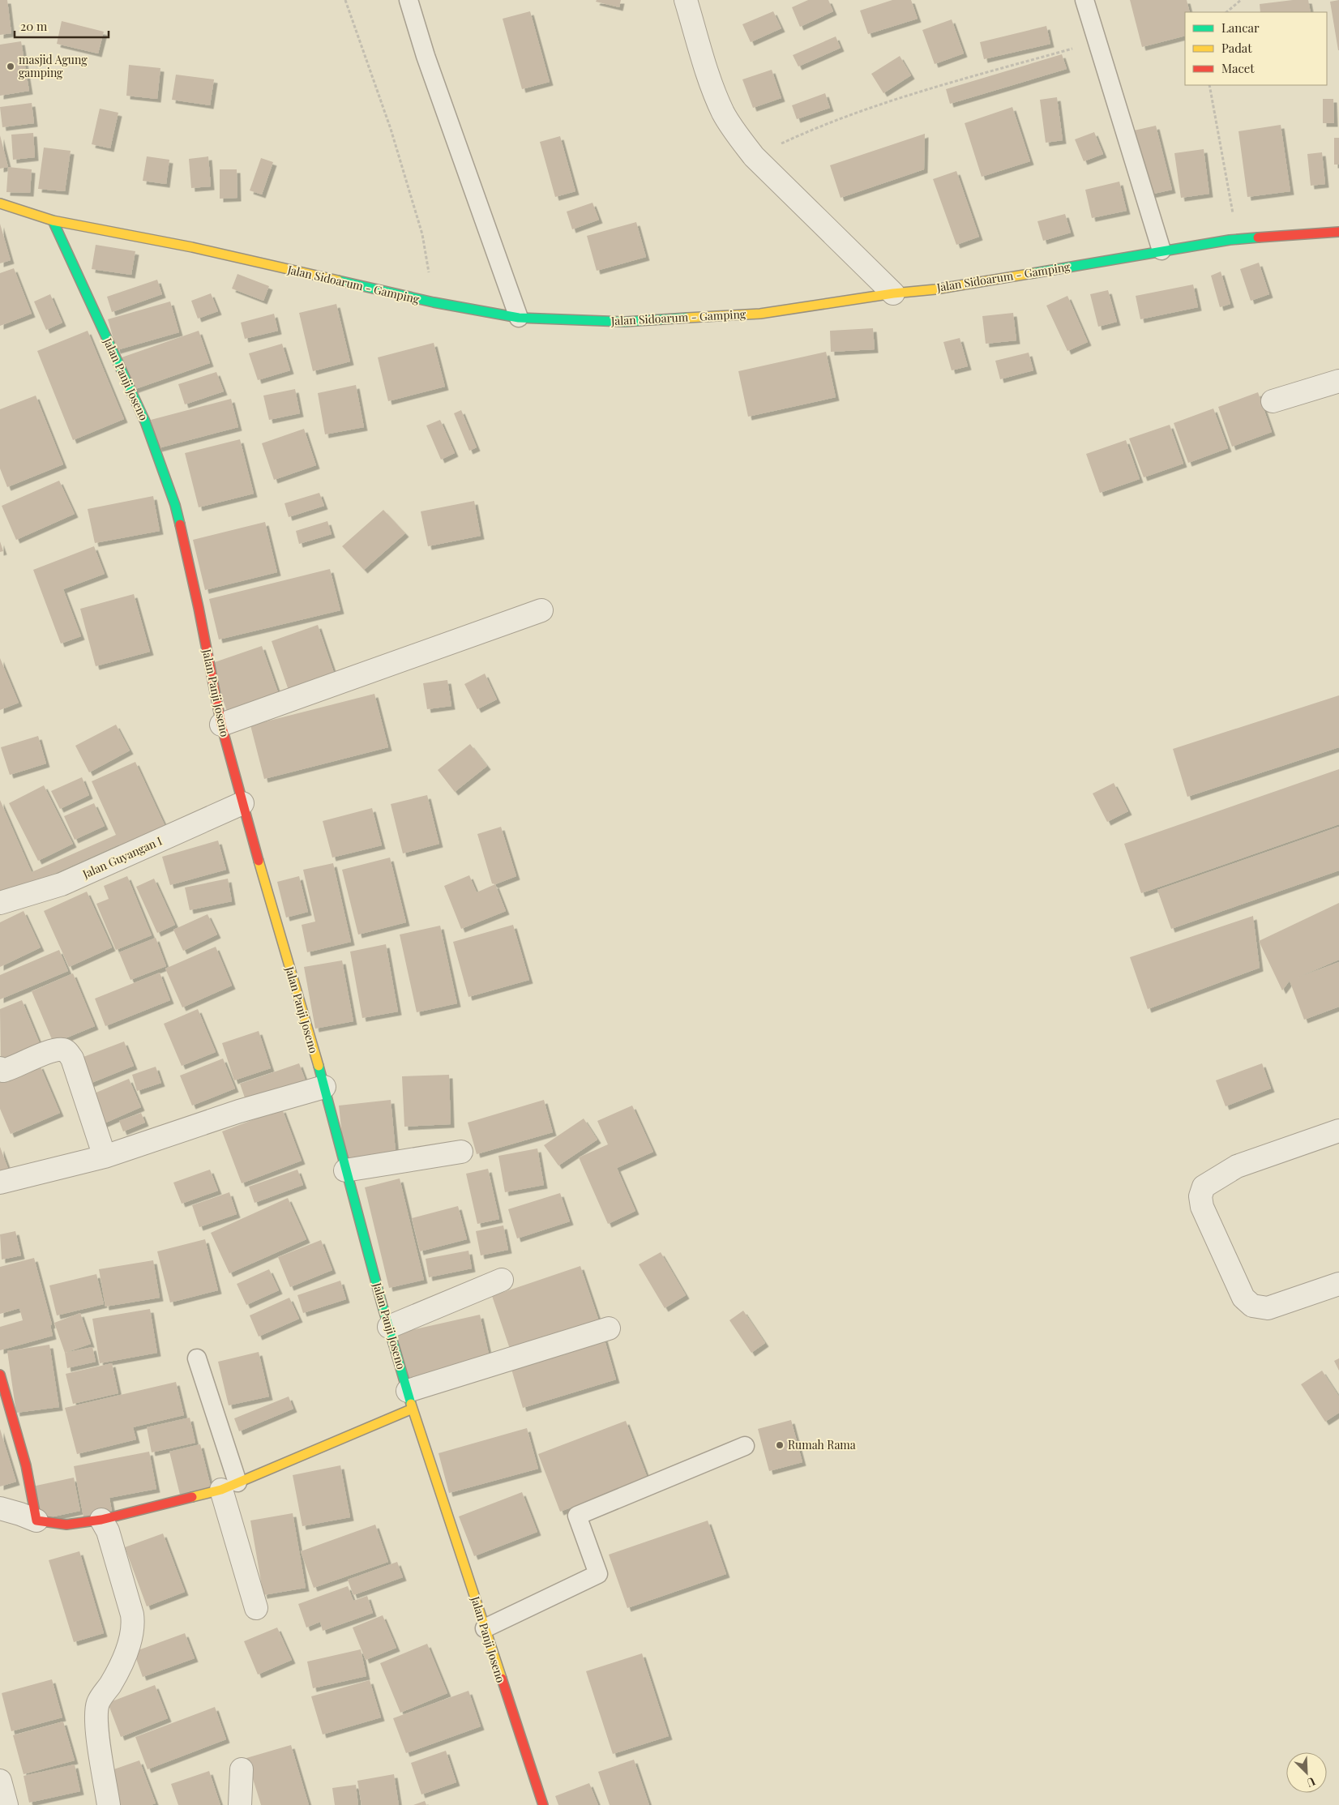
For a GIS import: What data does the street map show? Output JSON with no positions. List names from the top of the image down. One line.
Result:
{"streets":{"street":["Jalan Sidoarum - Gamping","Jalan Panji Joseno","Jalan Guyangan I"]},"crossings":[["Jalan Sidoarum - Gamping","Jalan Panji Joseno"],["Jalan Panji Joseno","Jalan Guyangan I"]],"places":["masjid Agung gamping","Rumah Rama"],"legend":["Lancar","Padat","Macet"],"scale_bar":"20 m","north":"bottom right"}
